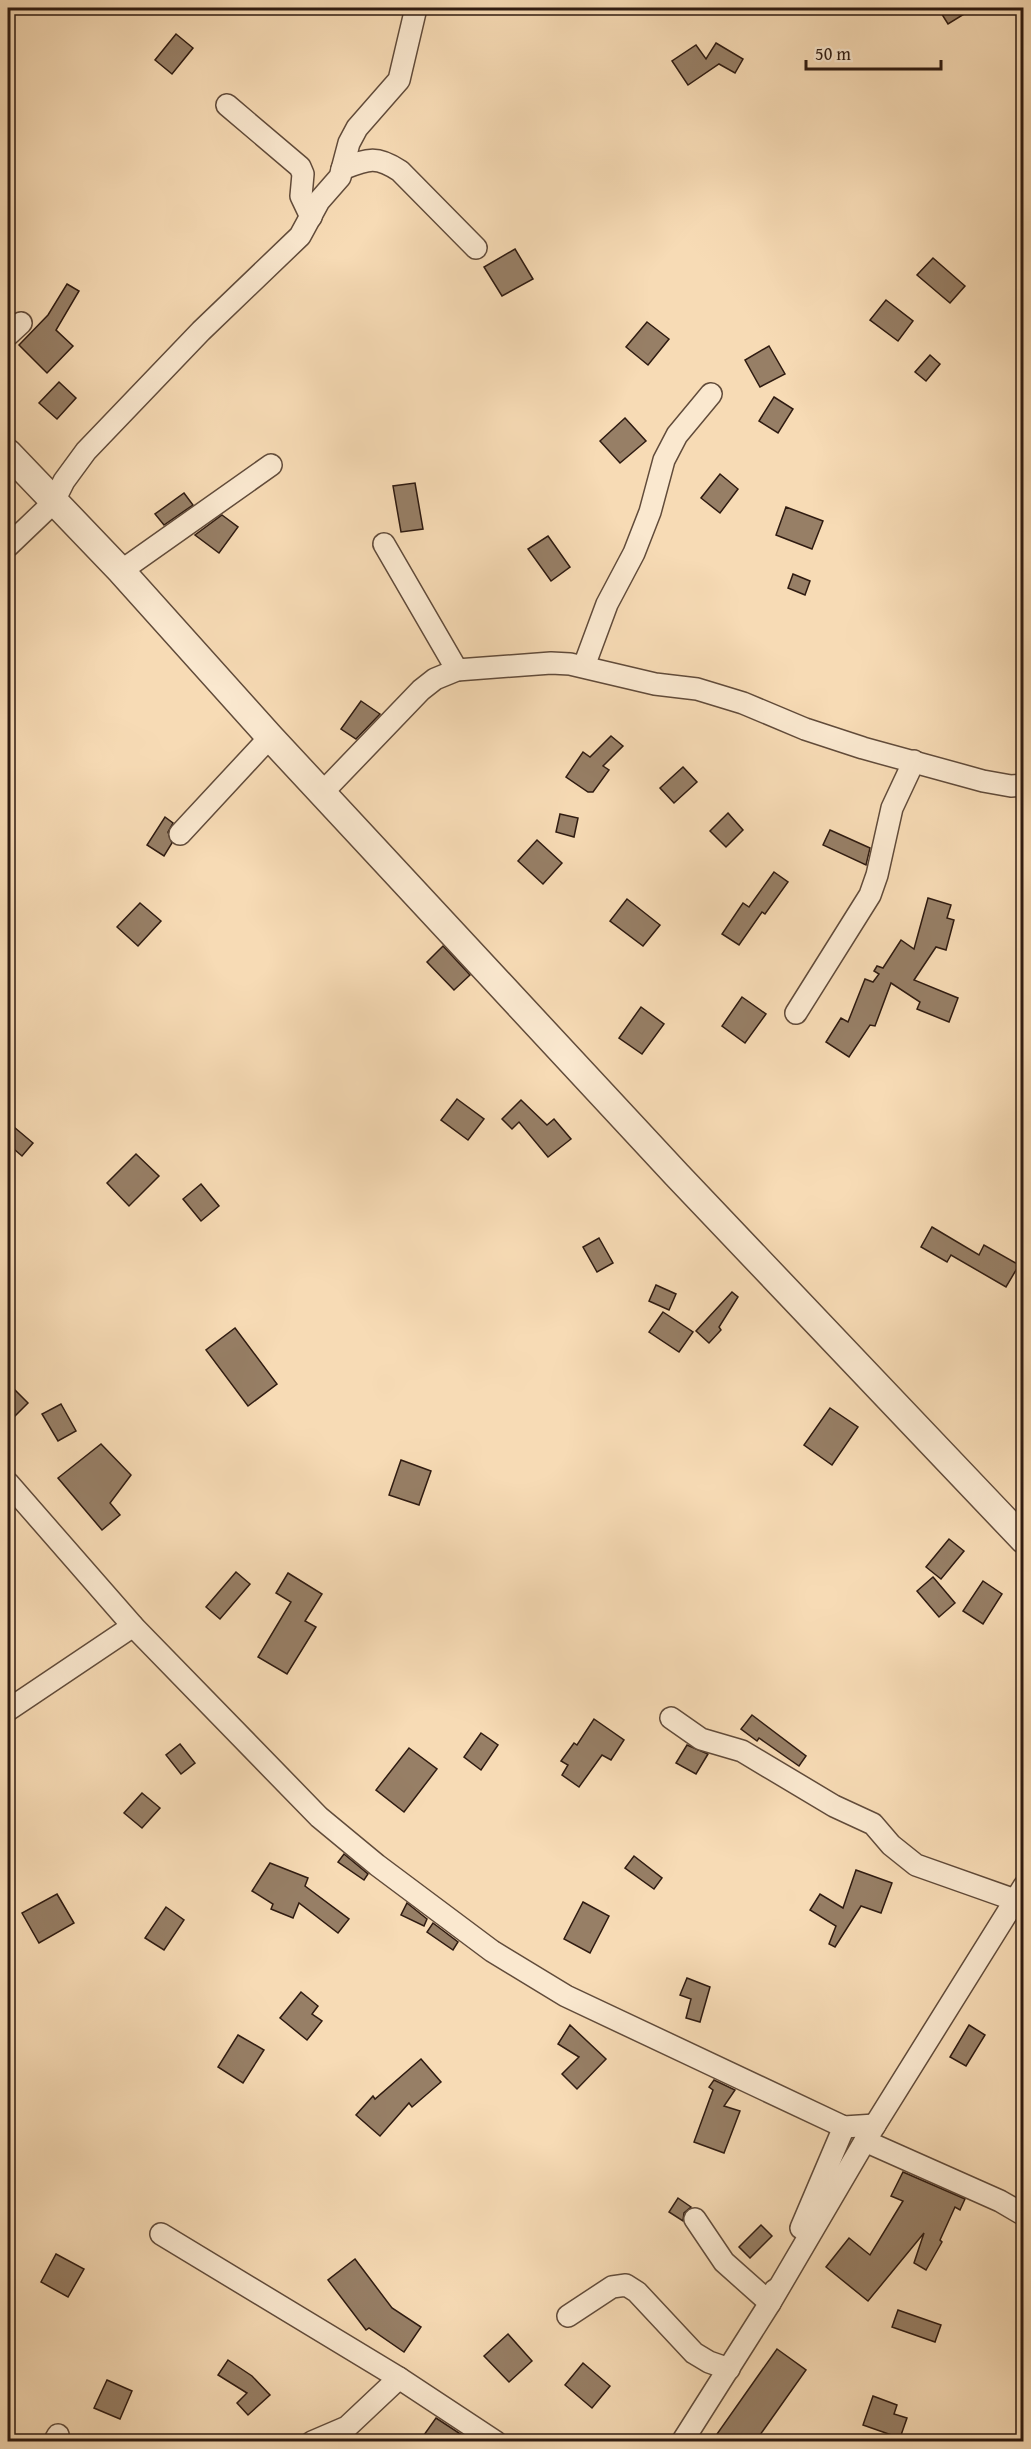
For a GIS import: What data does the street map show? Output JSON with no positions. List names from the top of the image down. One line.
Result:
{"scale_bar":"50 m"}
